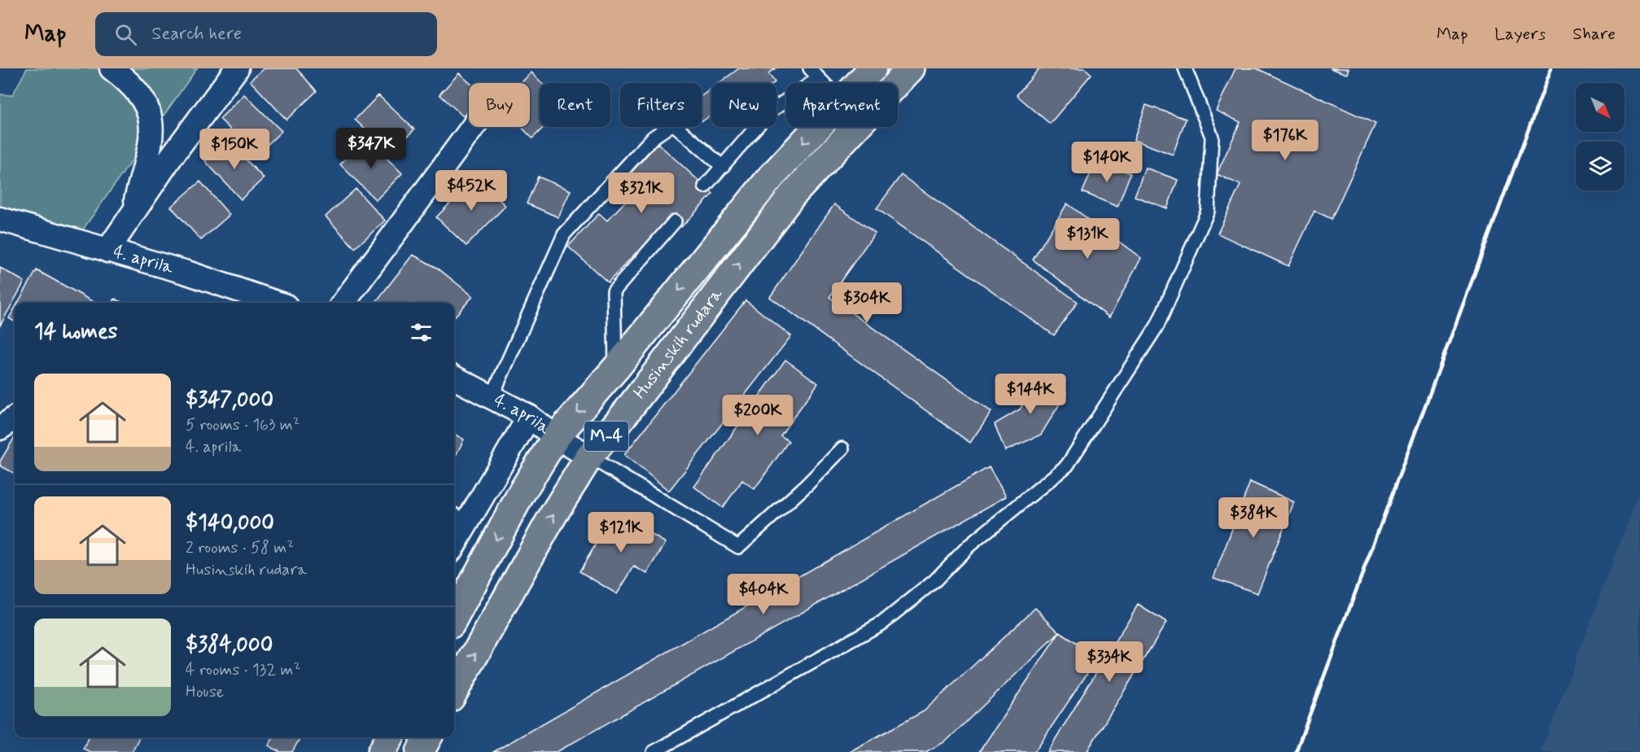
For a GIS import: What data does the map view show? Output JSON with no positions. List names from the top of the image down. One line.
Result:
{"streets":{"main road":["Husinskih rudara","M-4"],"street":["4. aprila"]},"crossings":[["4. aprila","Husinskih rudara"]],"north":"bottom right","page":{"header":"Map","search":"Search here","nav":["Map","Layers","Share"],"chip":["Buy","Rent","Filters","New","Apartment"],"price":["$176K","$347K","$150K","$140K","$452K","$321K","$131K","$304K","$144K","$200K","$384K","$121K","$404K","$334K"],"heading":"14 homes","list":[{"name":"$347,000","note":"5 rooms · 163 m² · 4. aprila"},{"name":"$140,000","note":"2 rooms · 58 m² · Husinskih rudara"},{"name":"$384,000","note":"4 rooms · 132 m² · House"}]}}
